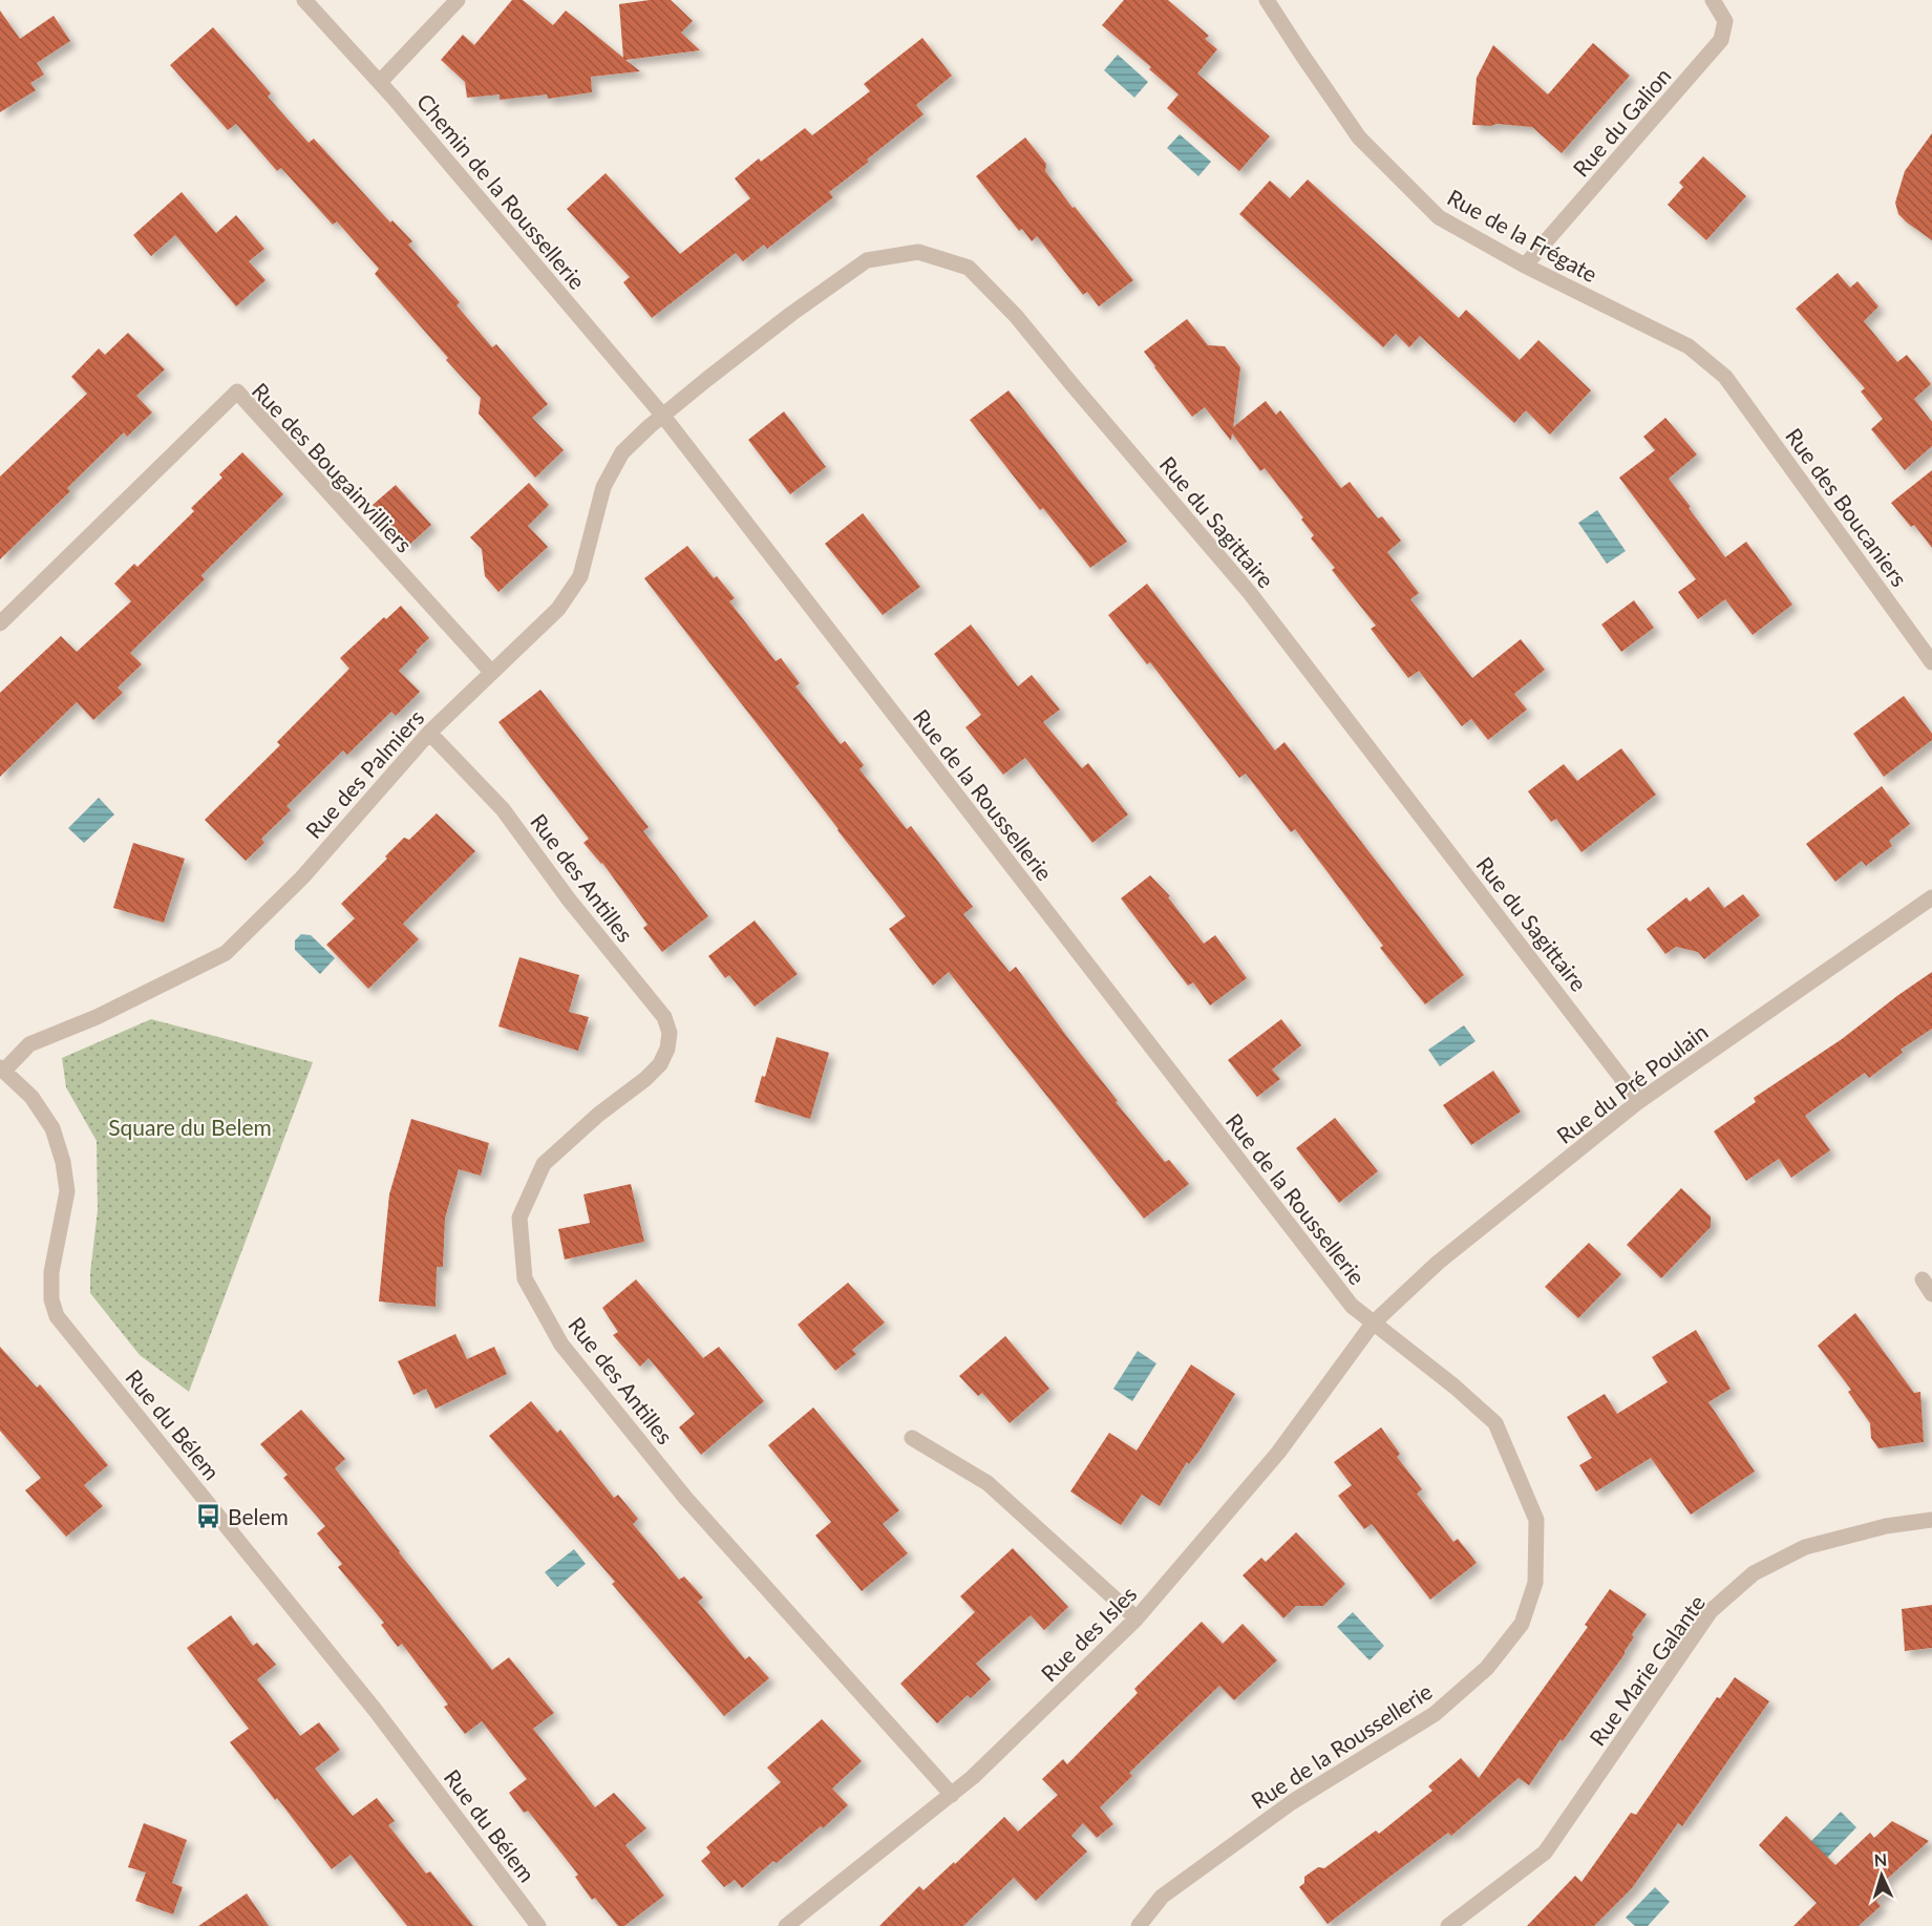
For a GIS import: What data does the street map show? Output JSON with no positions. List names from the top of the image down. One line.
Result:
{"streets":{"street":["Rue du Galion","Chemin de la Roussellerie","Rue de la Frégate","Rue des Bougainvilliers","Rue des Boucaniers","Rue du Sagittaire","Rue des Palmiers","Rue de la Roussellerie","Rue des Antilles","Rue du Pré Poulain","Rue du Bélem","Rue des Isles","Rue Marie Galante"]},"crossings":[["Rue du Galion","Rue de la Frégate"],["Chemin de la Roussellerie","Rue du Sagittaire"],["Chemin de la Roussellerie","Rue des Palmiers"],["Chemin de la Roussellerie","Rue de la Roussellerie"],["Rue de la Frégate","Rue des Boucaniers"],["Rue des Bougainvilliers","Rue des Palmiers"],["Rue du Sagittaire","Rue des Palmiers"],["Rue du Sagittaire","Rue de la Roussellerie"],["Rue du Sagittaire","Rue du Pré Poulain"],["Rue des Palmiers","Rue de la Roussellerie"],["Rue des Palmiers","Rue des Antilles"],["Rue des Palmiers","Rue du Bélem"],["Rue de la Roussellerie","Rue du Pré Poulain"],["Rue de la Roussellerie","Rue des Isles"],["Rue des Antilles","Rue des Isles"],["Rue du Pré Poulain","Rue des Isles"]],"parks":["Square du Belem"],"places":{"bus stop":["Belem"]},"north":"top"}
